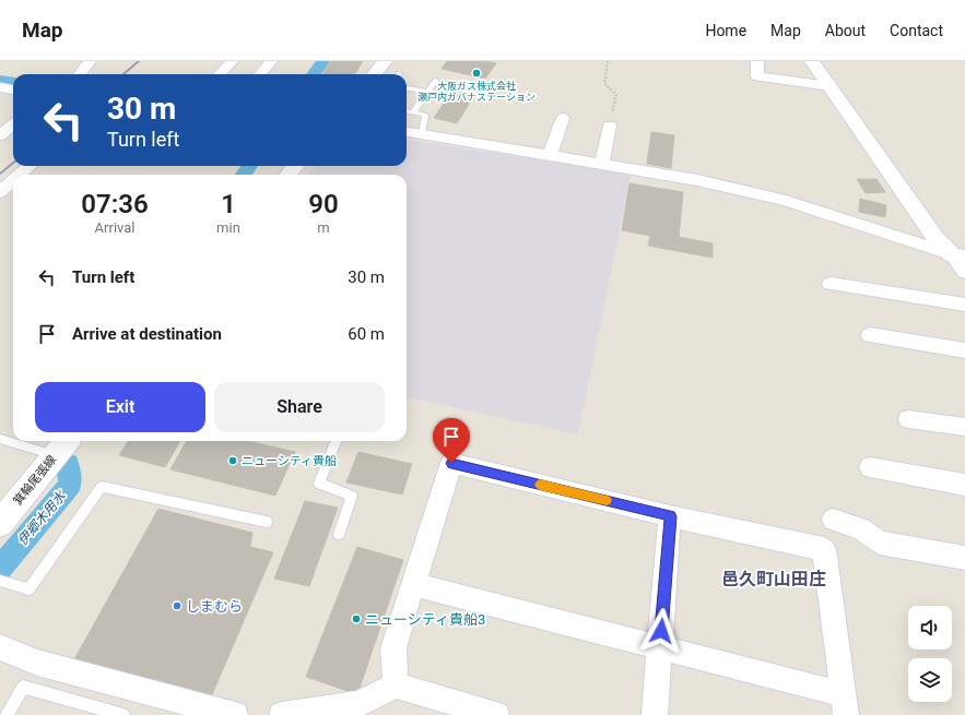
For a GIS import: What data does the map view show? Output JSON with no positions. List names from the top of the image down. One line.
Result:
{"streets":{"street":["箕輪尾張線"]},"districts":["邑久町山田庄"],"water":["伊郷木用水"],"places":["大阪ガス株式会社 瀬戸内ガバナステーション","ニューシティ貴船","しまむら","ニューシティ貴船3"],"page":{"header":"Map","nav":["Home","Map","About","Contact"],"turn":["30 m","Turn left"],"eta":["07:36","Arrival","1","min","90","m"],"list":[{"name":"Turn left","value":"30 m"},{"name":"Arrive at destination","value":"60 m"}],"buttons":["Exit","Share"]}}
